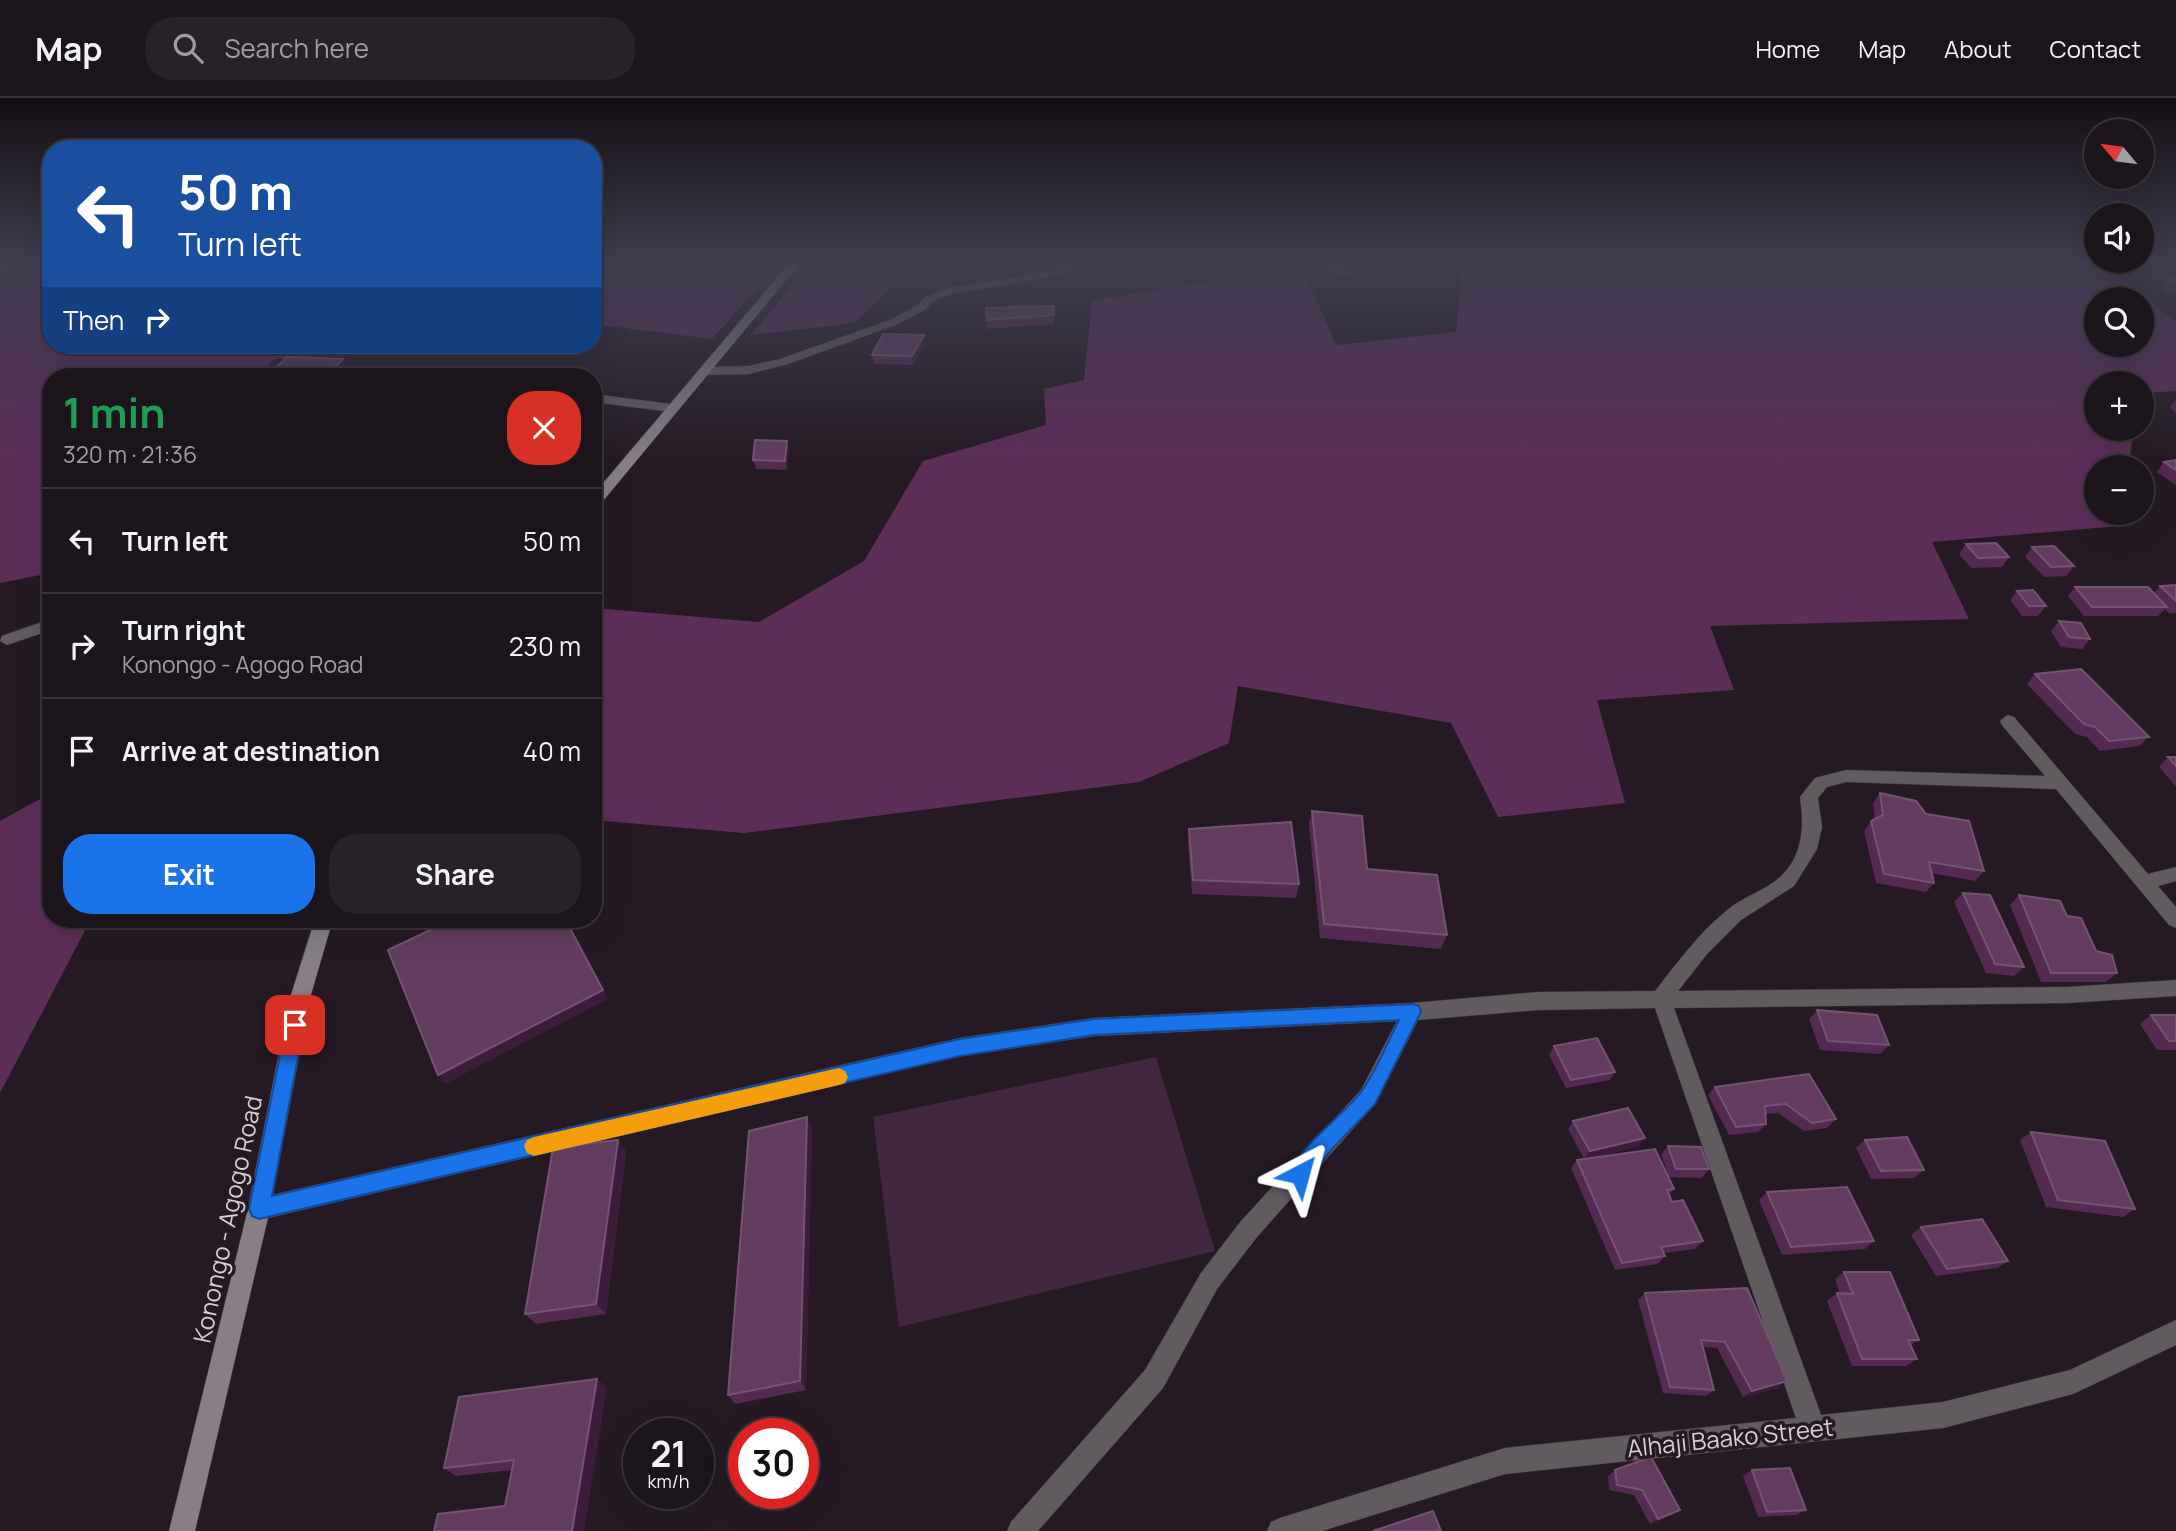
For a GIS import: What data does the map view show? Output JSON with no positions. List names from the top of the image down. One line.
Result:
{"streets":{"main road":["Konongo - Agogo Road"],"street":["Alhaji Baako Street"]},"north":"top left","page":{"header":"Map","search":"Search here","nav":["Home","Map","About","Contact"],"map_buttons":["+","−"],"turn":["50 m","Turn left"],"then":"Then","heading":["1 min","320 m · 21:36"],"list":[{"name":"Turn left","value":"50 m"},{"name":"Turn right","note":"Konongo - Agogo Road","value":"230 m"},{"name":"Arrive at destination","value":"40 m"}],"buttons":["Exit","Share"],"speed":"21 km/h","limit":"30"}}
